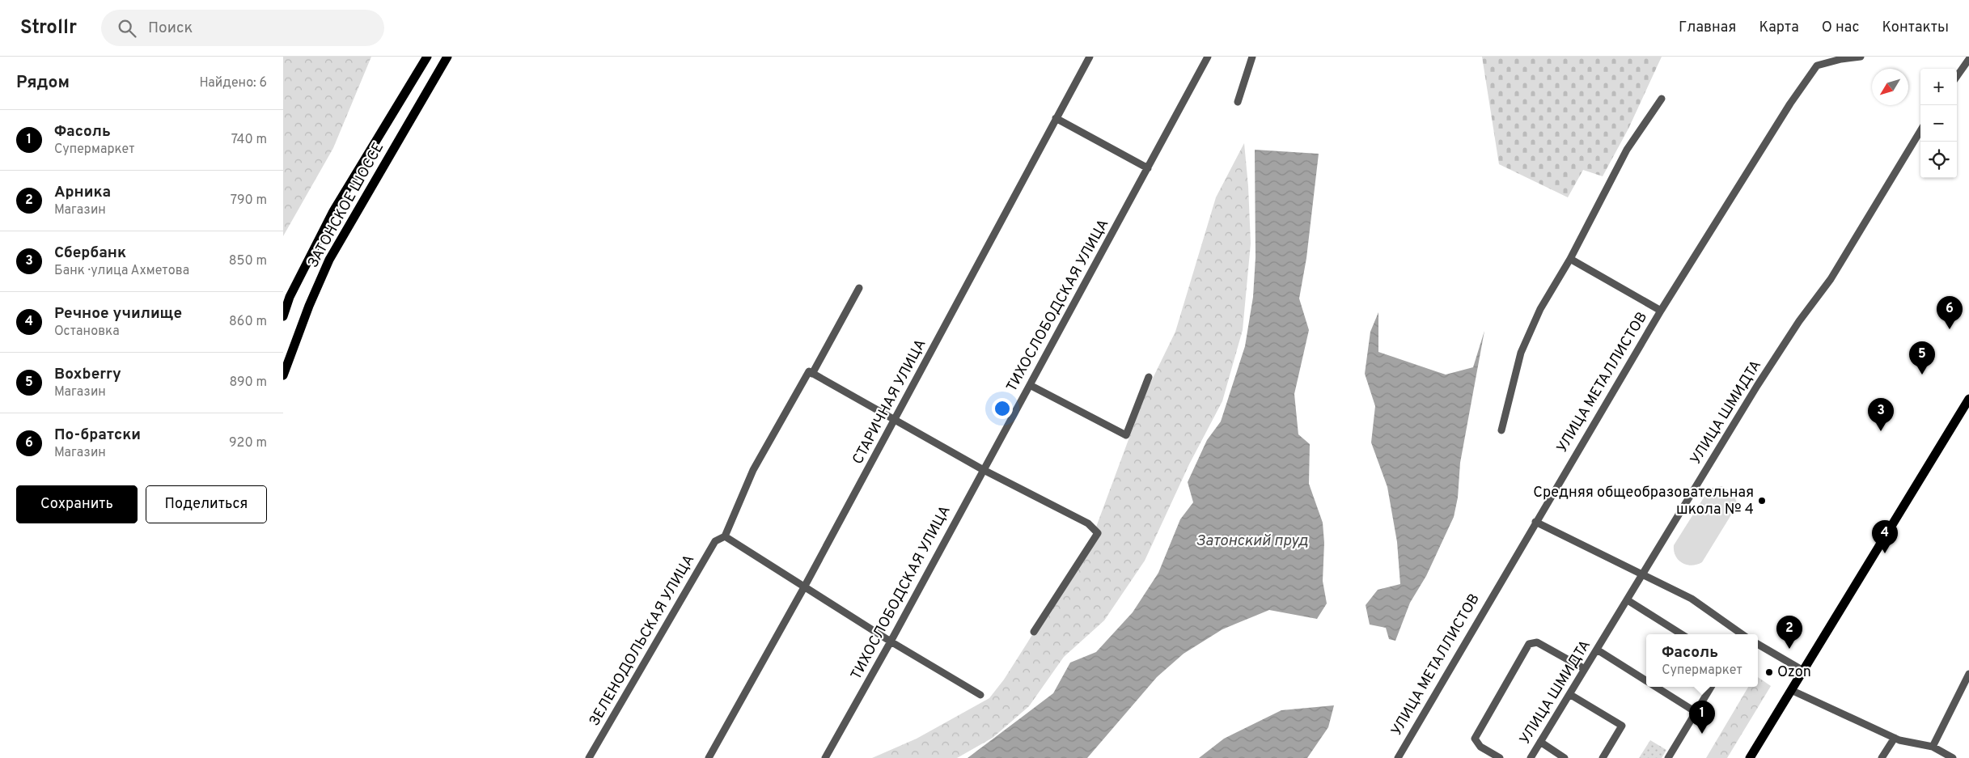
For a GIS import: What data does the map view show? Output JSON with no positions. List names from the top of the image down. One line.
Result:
{"streets":{"main road":["ЗАТОНСКОЕ ШОССЕ"],"street":["ТИХОСЛОБОДСКАЯ УЛИЦА","УЛИЦА МЕТАЛЛИСТОВ","СТАРИЧНАЯ УЛИЦА","УЛИЦА ШМИДТА","ЗЕЛЕНОДОЛЬСКАЯ УЛИЦА"]},"water":["Затонский пруд"],"places":["Средняя общеобразовательная школа № 4","Ozon"],"north":"bottom left","page":{"header":"Strollr","search":"Поиск","nav":["Главная","Карта","О нас","Контакты"],"heading":["Рядом","Найдено: 6"],"map_buttons":["+","−"],"list":[{"mark":"1","name":"Фасоль","note":"Супермаркет","value":"740 m"},{"mark":"2","name":"Арника","note":"Магазин","value":"790 m"},{"mark":"3","name":"Сбербанк","note":"Банк · улица Ахметова","value":"850 m"},{"mark":"4","name":"Речное училище","note":"Остановка","value":"860 m"},{"mark":"5","name":"Boxberry","note":"Магазин","value":"890 m"},{"mark":"6","name":"По-братски","note":"Магазин","value":"920 m"}],"pins":["6","5","3","4","2","1"],"buttons":["Сохранить","Поделиться"],"popup":["Фасоль","Супермаркет"]}}
